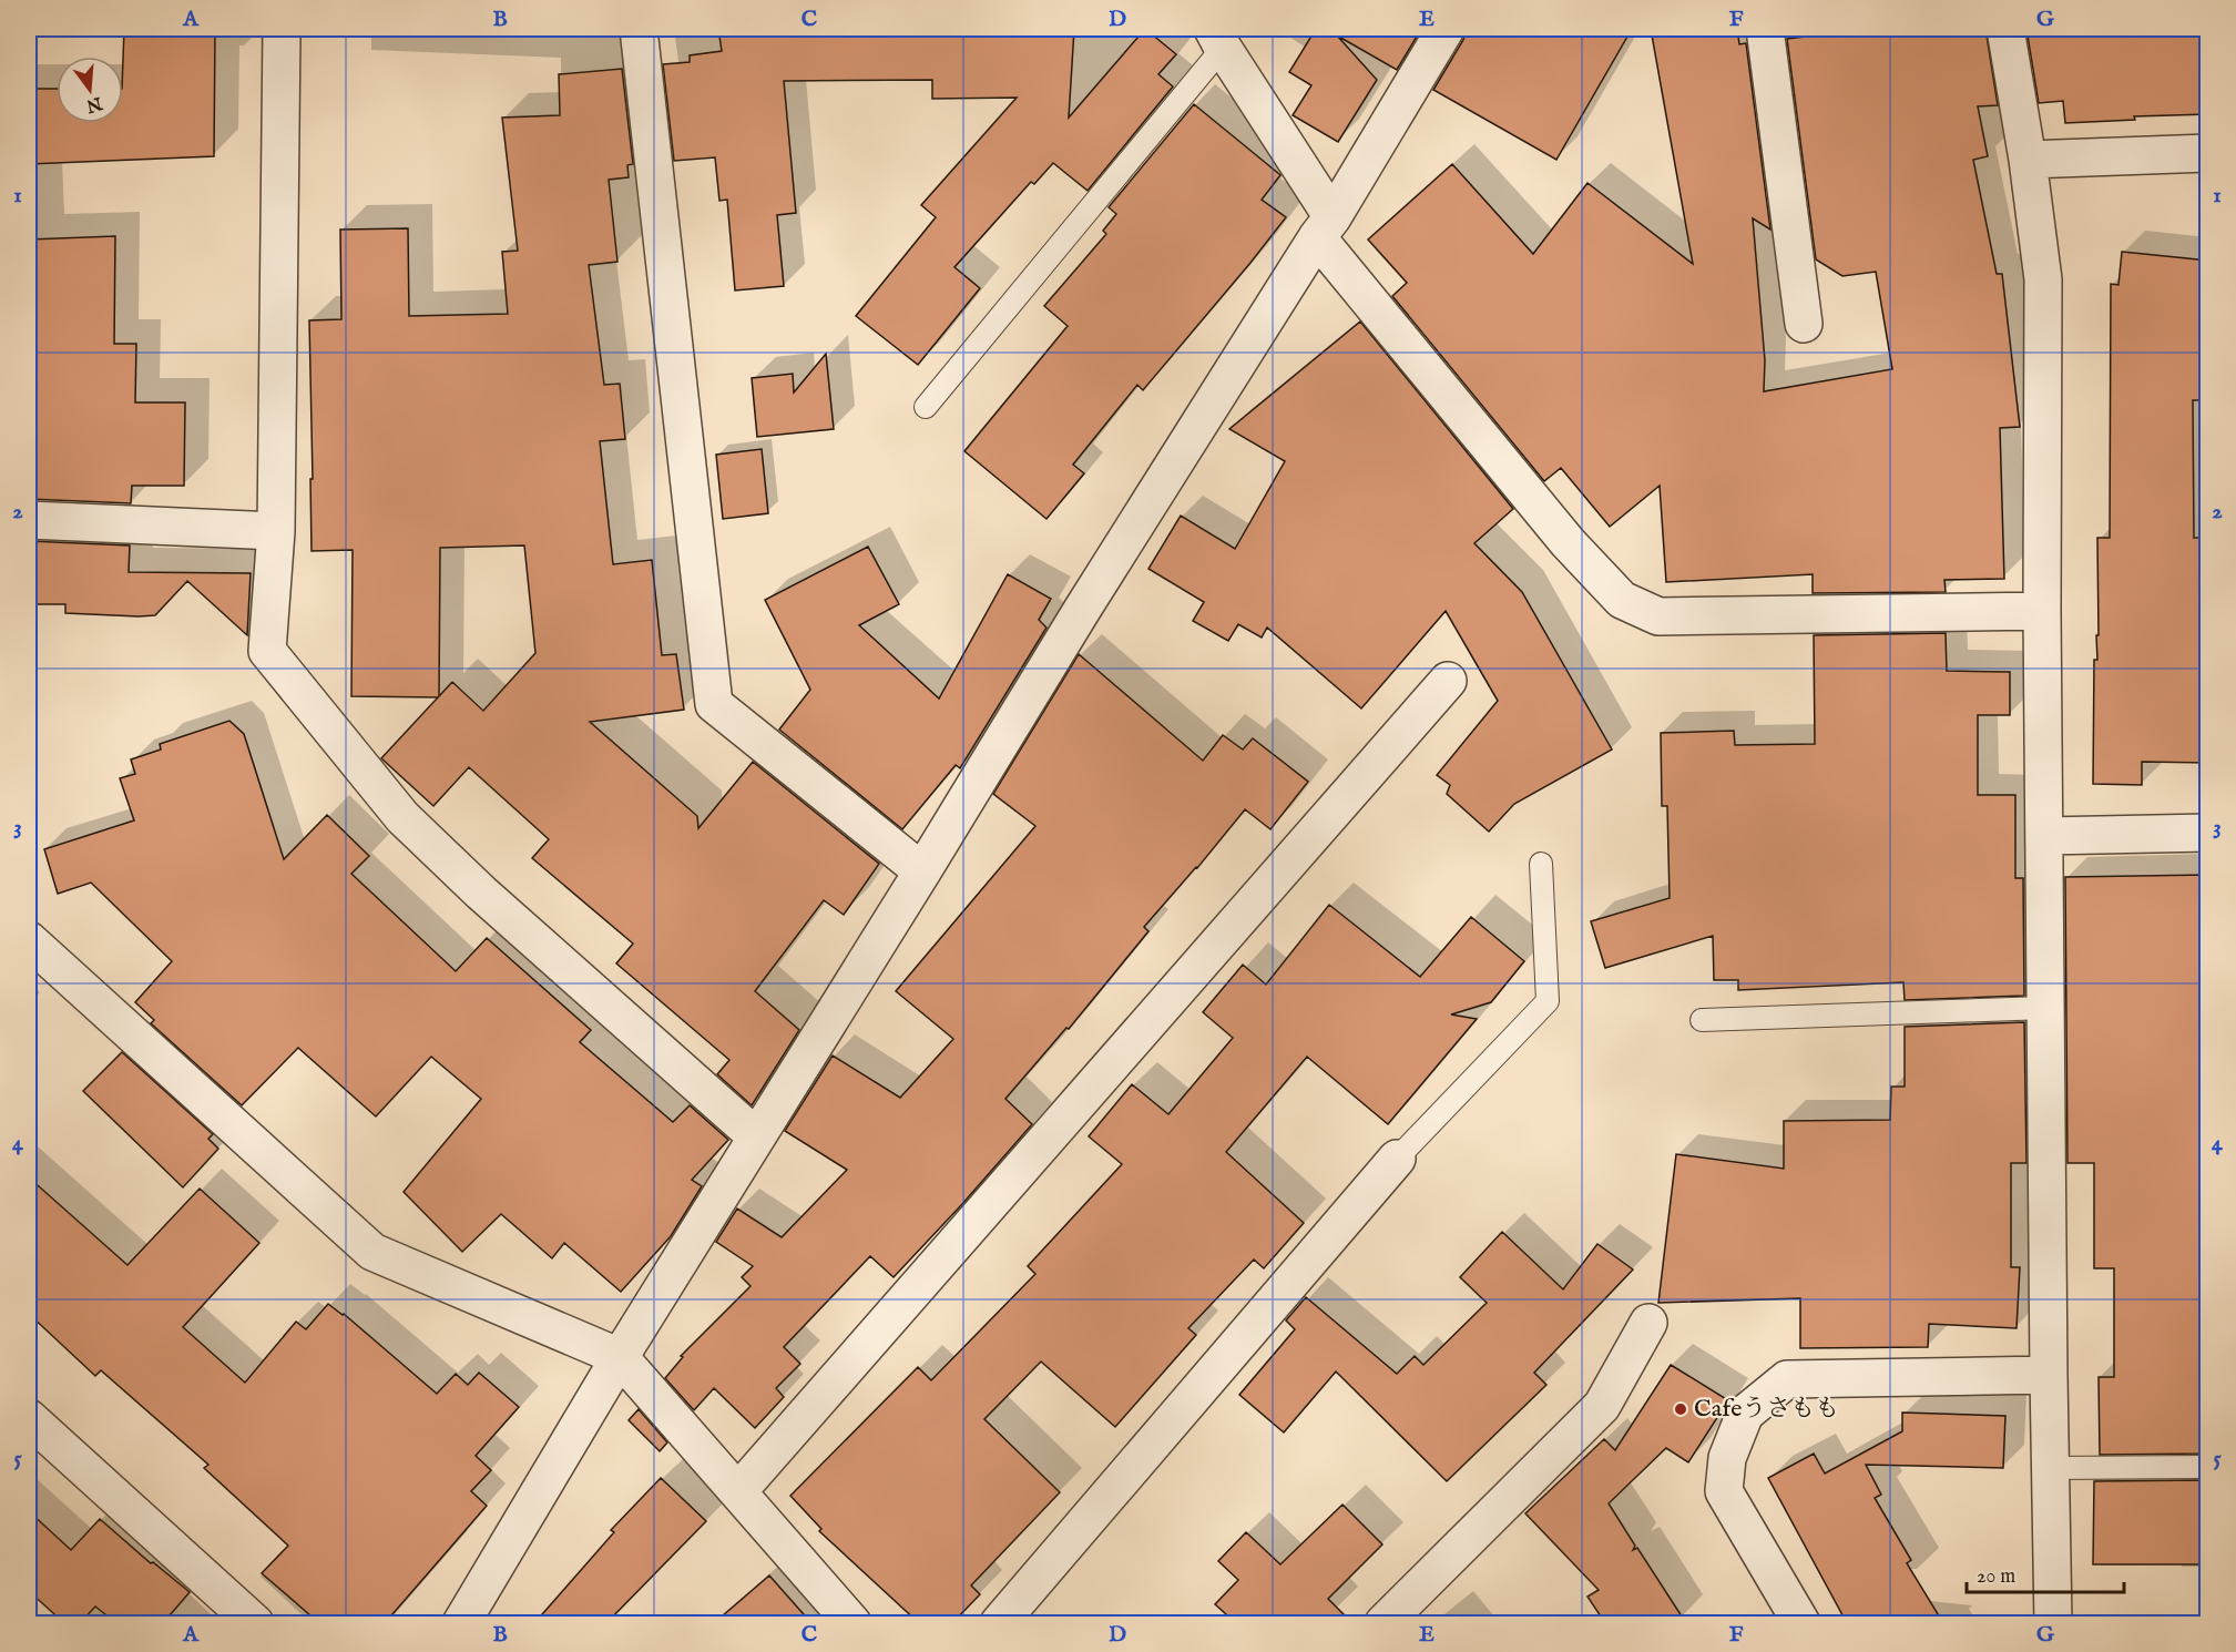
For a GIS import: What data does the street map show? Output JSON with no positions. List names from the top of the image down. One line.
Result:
{"places":["Cafeうさもも"],"scale_bar":"20 m","north":"bottom","grid":{"columns":["A","B","C","D","E","F","G"],"rows":["1","2","3","4","5"]}}
